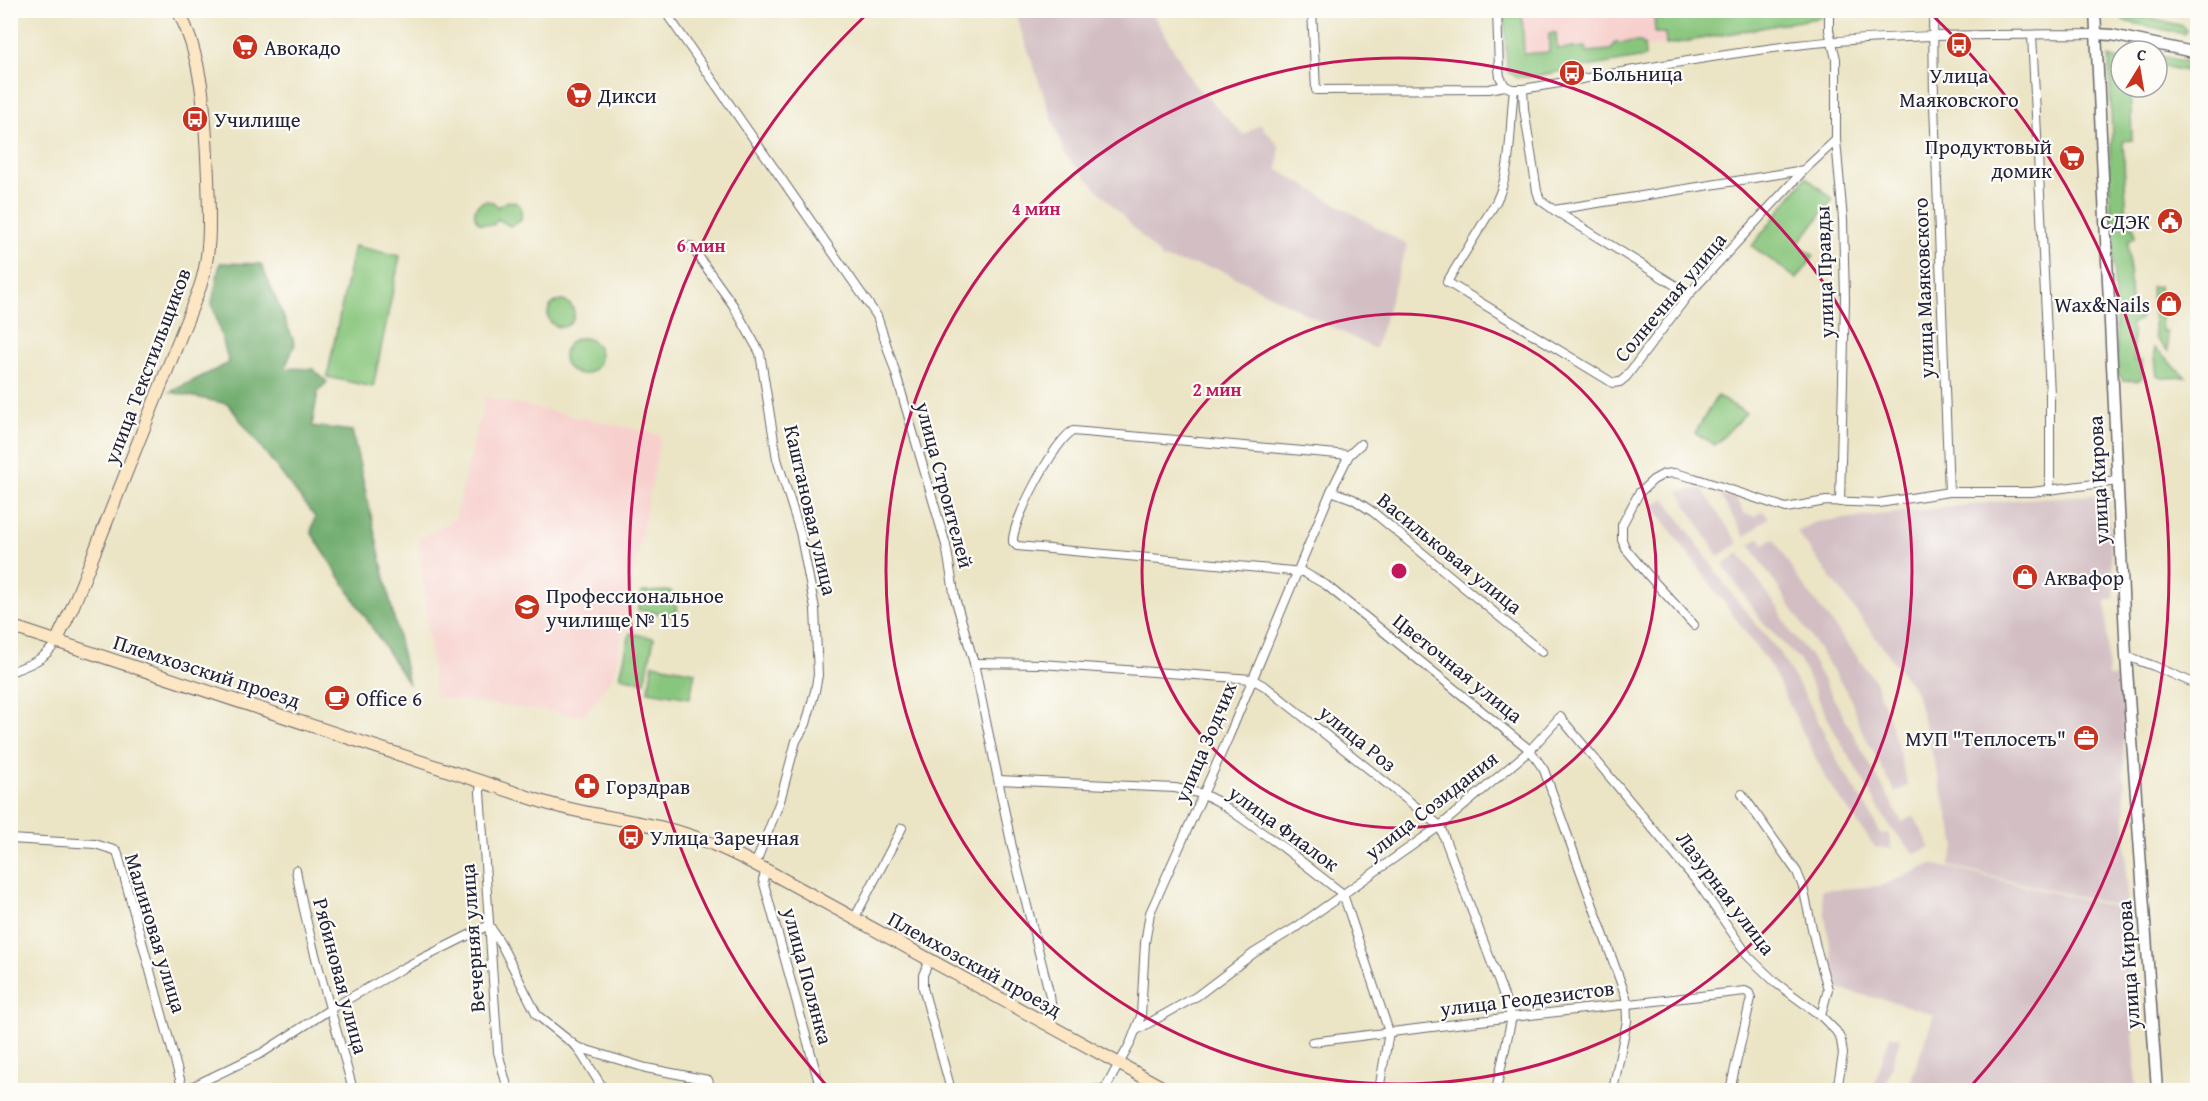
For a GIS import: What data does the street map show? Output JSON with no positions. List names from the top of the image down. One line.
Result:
{"streets":{"main road":["улица Текстильщиков","Племхозский проезд"],"street":["улица Правды","улица Маяковского","Солнечная улица","улица Кирова","улица Строителей","Каштановая улица","Васильковая улица","Цветочная улица","улица Роз","улица Зодчих","улица Созидания","улица Фиалок","Лазурная улица","Малиновая улица","Вечерняя улица","Рябиновая улица","улица Полянка","улица Геодезистов"]},"crossings":[["улица Правды","Солнечная улица"],["улица Текстильщиков","Племхозский проезд"],["улица Строителей","Племхозский проезд"],["улица Строителей","улица Роз"],["улица Строителей","улица Фиалок"],["Каштановая улица","Племхозский проезд"],["Каштановая улица","улица Полянка"],["Васильковая улица","улица Зодчих"],["Цветочная улица","улица Зодчих"],["Цветочная улица","улица Созидания"],["Цветочная улица","улица Геодезистов"],["Племхозский проезд","улица Зодчих"],["Племхозский проезд","Вечерняя улица"],["Племхозский проезд","улица Полянка"],["улица Роз","улица Зодчих"],["улица Роз","улица Созидания"],["улица Зодчих","улица Созидания"],["улица Зодчих","улица Фиалок"],["улица Созидания","улица Фиалок"],["улица Созидания","Лазурная улица"],["улица Фиалок","улица Геодезистов"]],"places":{"bus stop":["Улица Маяковского","Больница","Училище","Улица Заречная"],"supermarket":["Авокадо","Дикси","Продуктовый домик"],"public building":["СДЭК"],"shop":["Wax&Nails","Аквафор"],"school or university":["Профессиональное училище № 115"],"cafe":["Office 6"],"office":["МУП \"Теплосеть\""],"pharmacy":["Горздрав"]},"north":"top","rings":["4 мин","6 мин","2 мин"]}
